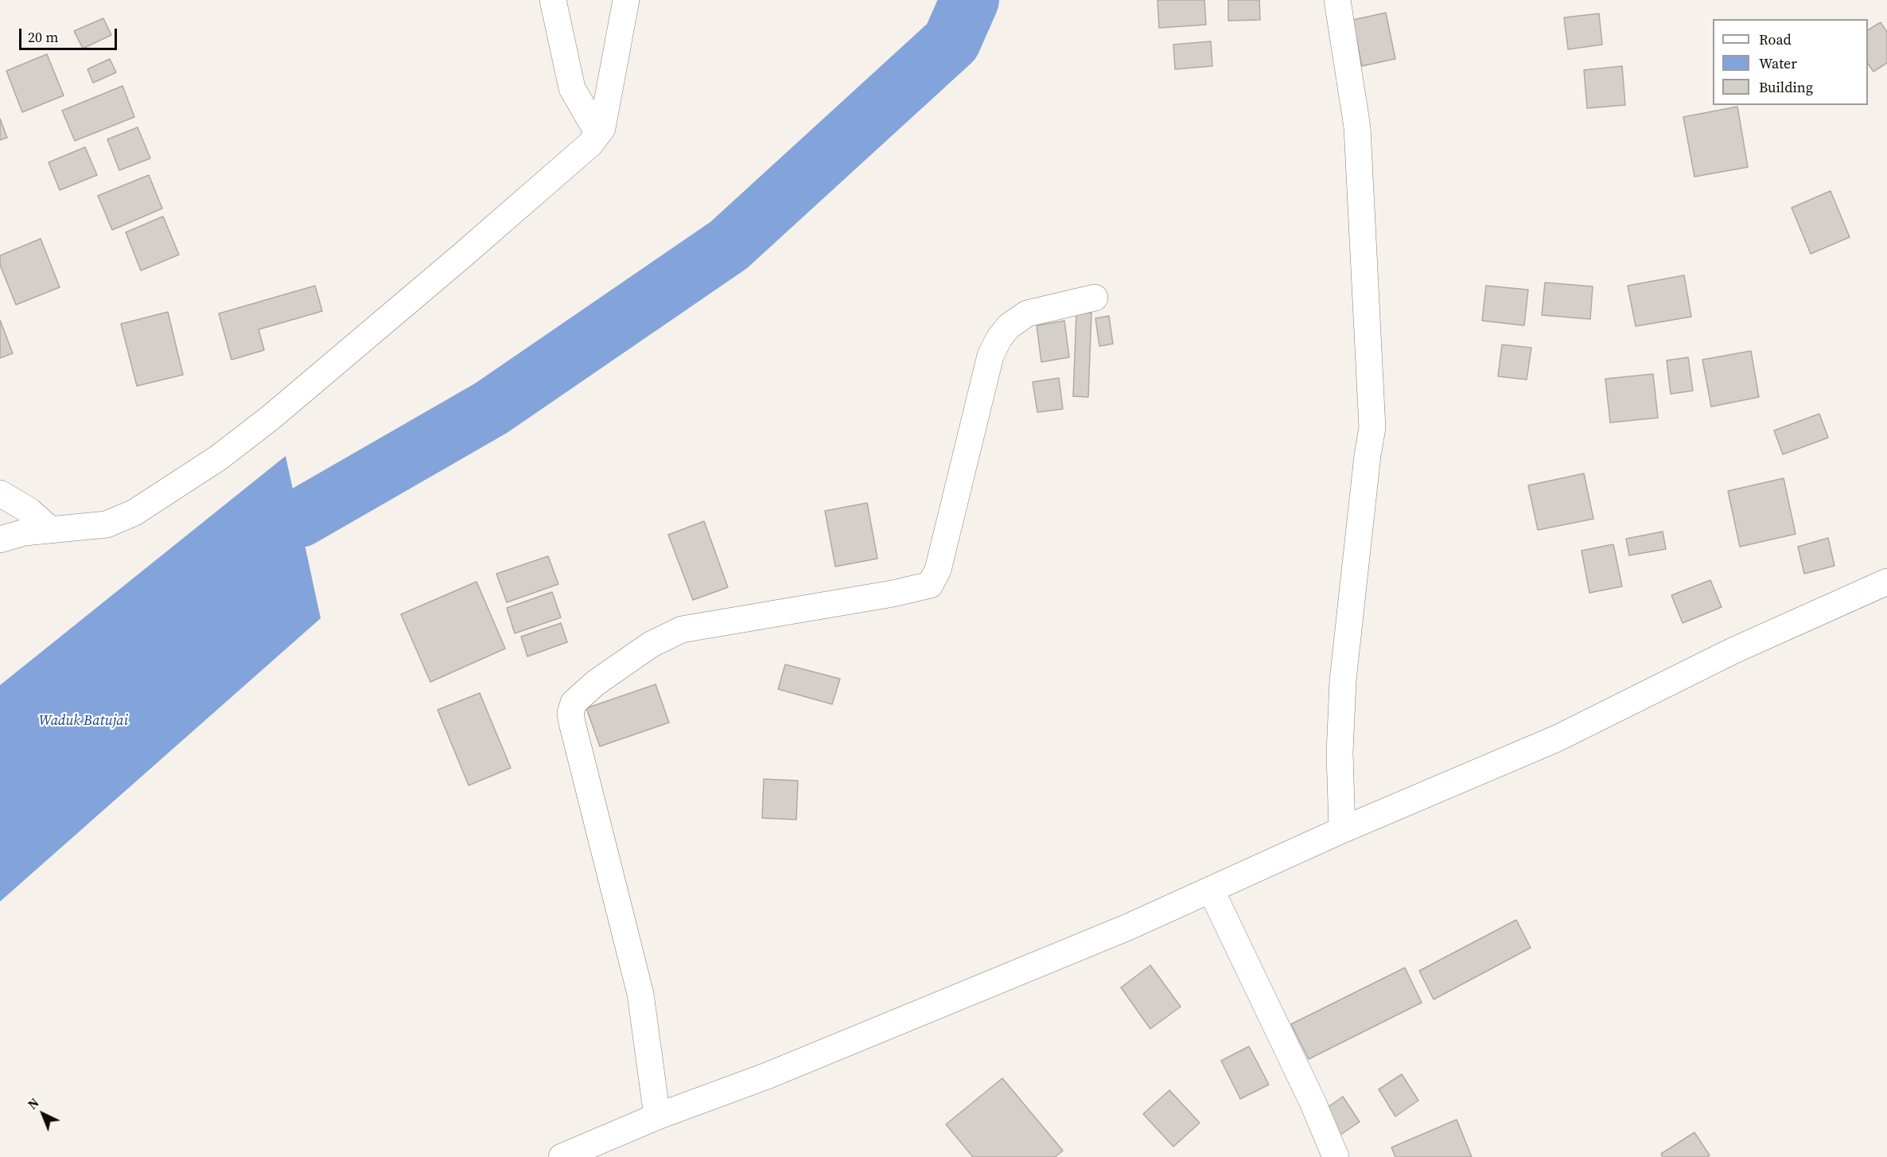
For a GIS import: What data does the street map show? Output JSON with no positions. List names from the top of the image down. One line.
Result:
{"water":["Waduk Batujai"],"legend":["Road","Water","Building"],"scale_bar":"20 m","north":"top left"}
